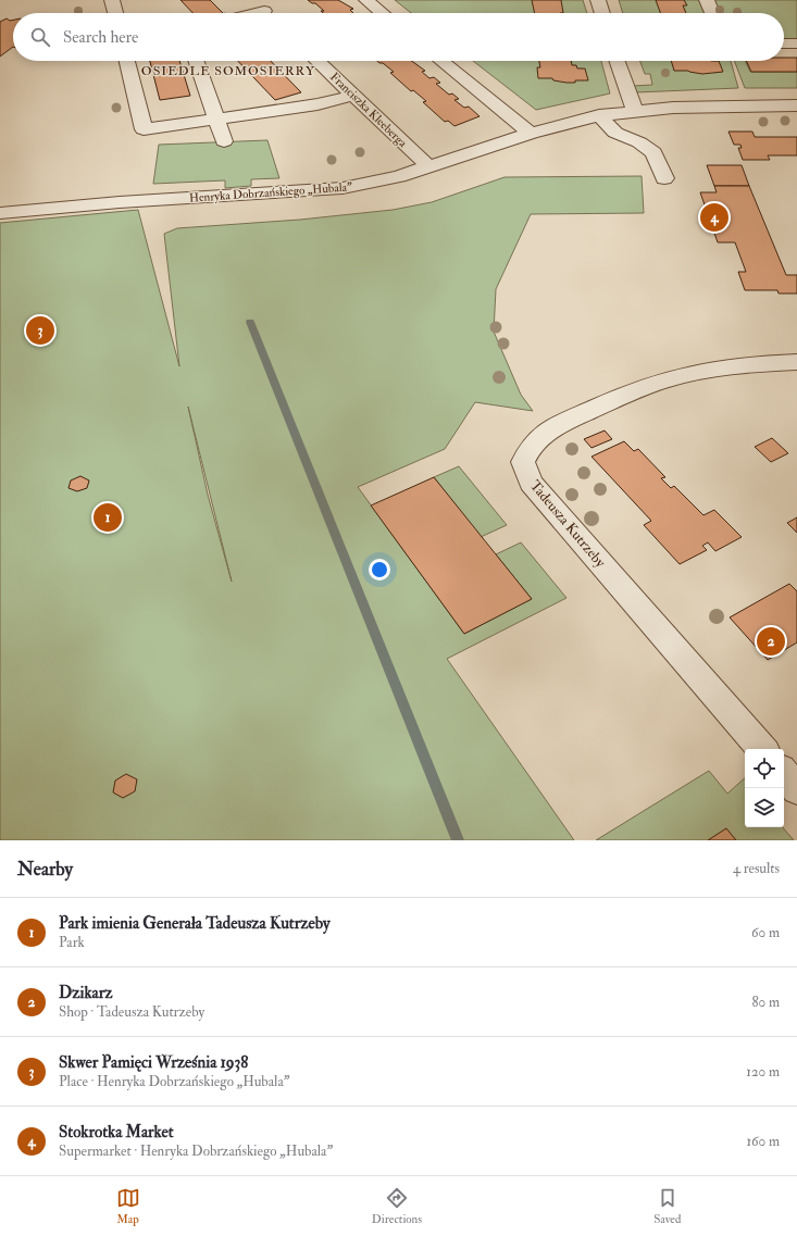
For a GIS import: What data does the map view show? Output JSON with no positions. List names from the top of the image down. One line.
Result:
{"streets":{"street":["Franciszka Kleeberga","Henryka Dobrzańskiego „Hubala”","Tadeusza Kutrzeby"]},"crossings":[["Franciszka Kleeberga","Henryka Dobrzańskiego „Hubala”"]],"districts":["OSIEDLE SOMOSIERRY"],"page":{"search":"Search here","pins":["4","3","1","2"],"heading":["Nearby","4 results"],"list":[{"mark":"1","name":"Park imienia Generała Tadeusza Kutrzeby","note":"Park","value":"60 m"},{"mark":"2","name":"Dzikarz","note":"Shop · Tadeusza Kutrzeby","value":"80 m"},{"mark":"3","name":"Skwer Pamięci Września 1938","note":"Place · Henryka Dobrzańskiego „Hubala”","value":"120 m"},{"mark":"4","name":"Stokrotka Market","note":"Supermarket · Henryka Dobrzańskiego „Hubala”","value":"160 m"}],"nav":["Map","Directions","Saved"]}}
